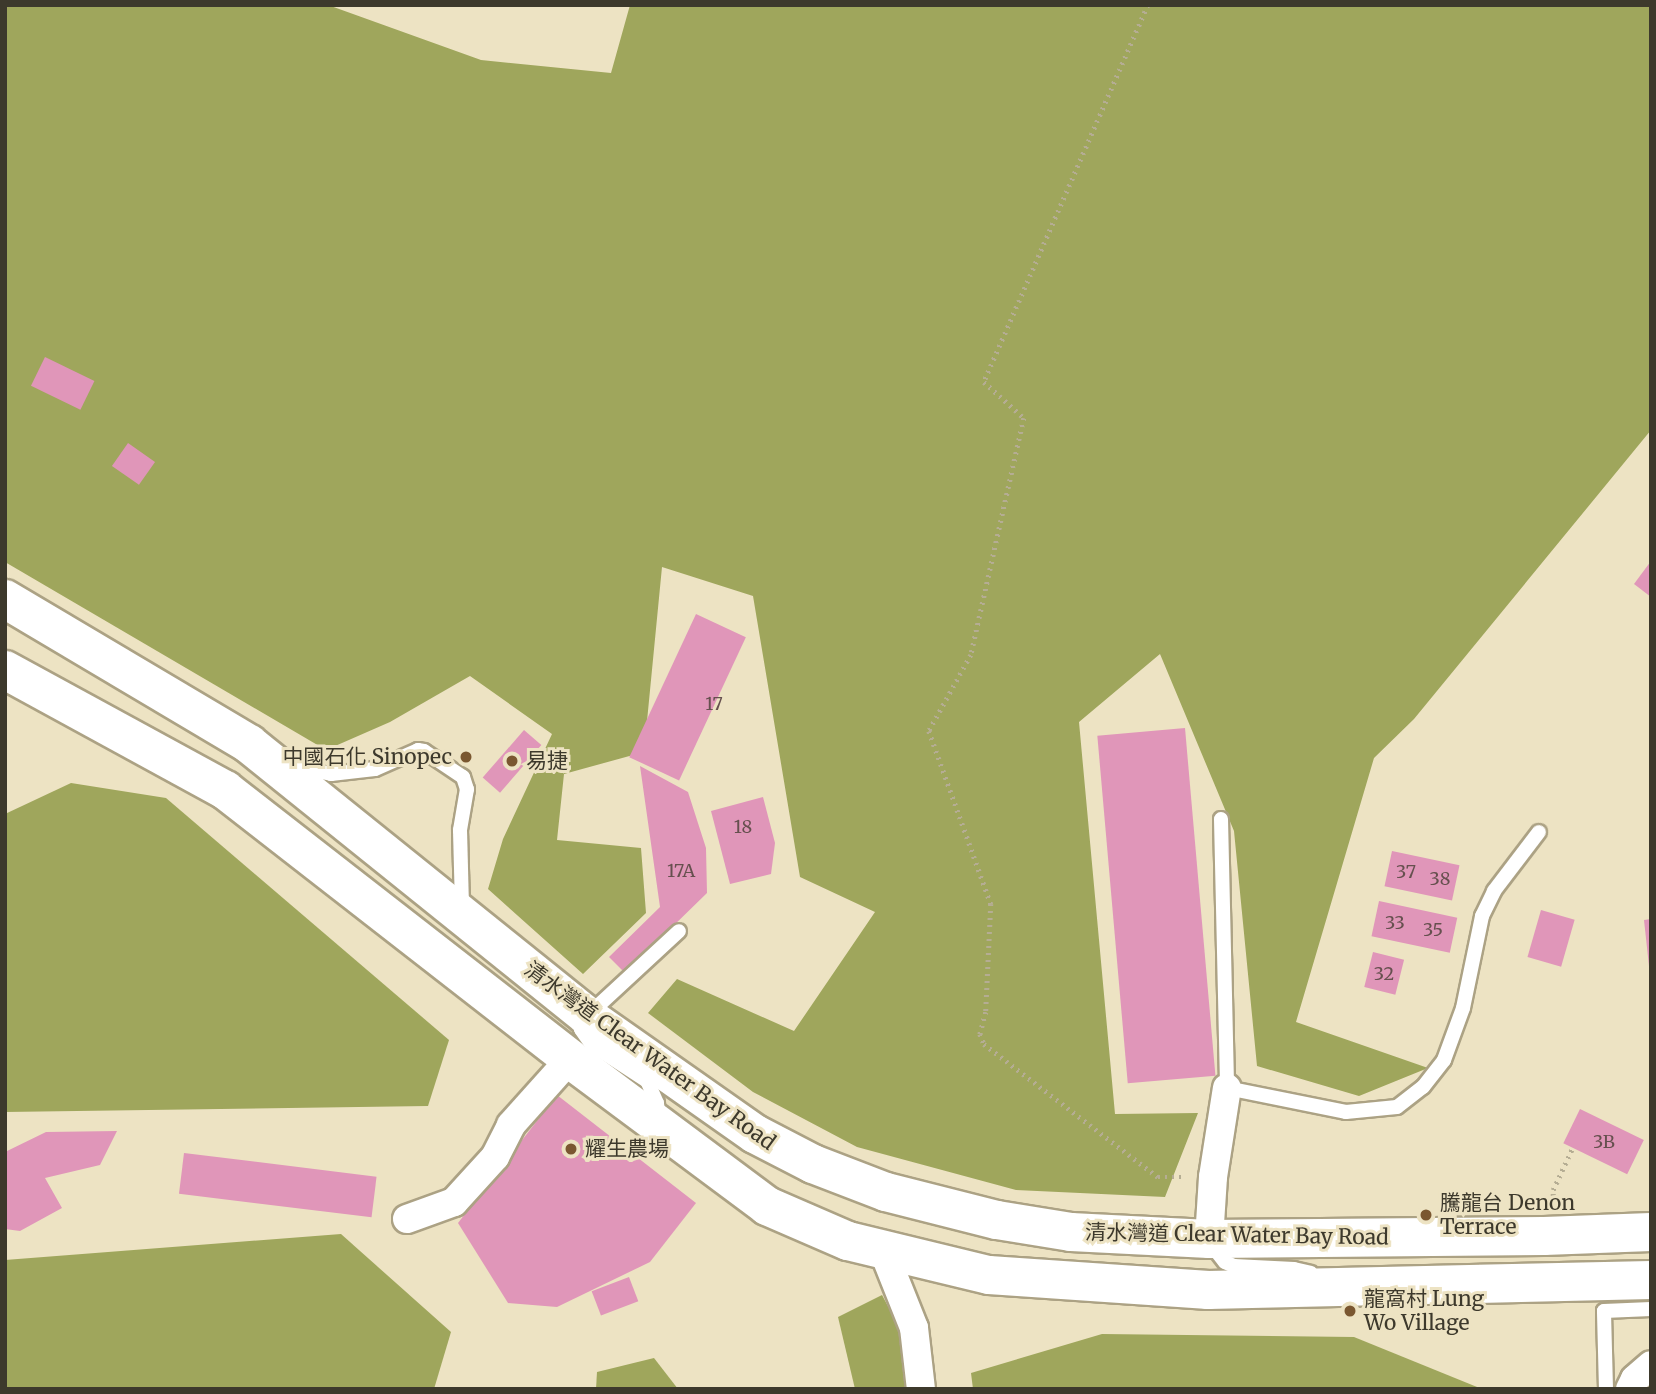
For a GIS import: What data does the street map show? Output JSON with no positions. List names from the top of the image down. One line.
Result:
{"streets":{"main road":["清水灣道 Clear Water Bay Road"]},"places":["中國石化 Sinopec","易捷","耀生農場","騰龍台 Denon Terrace","龍窩村 Lung Wo Village"],"house_numbers":["17","18","17A","37","38","33","35","32","3B"]}
